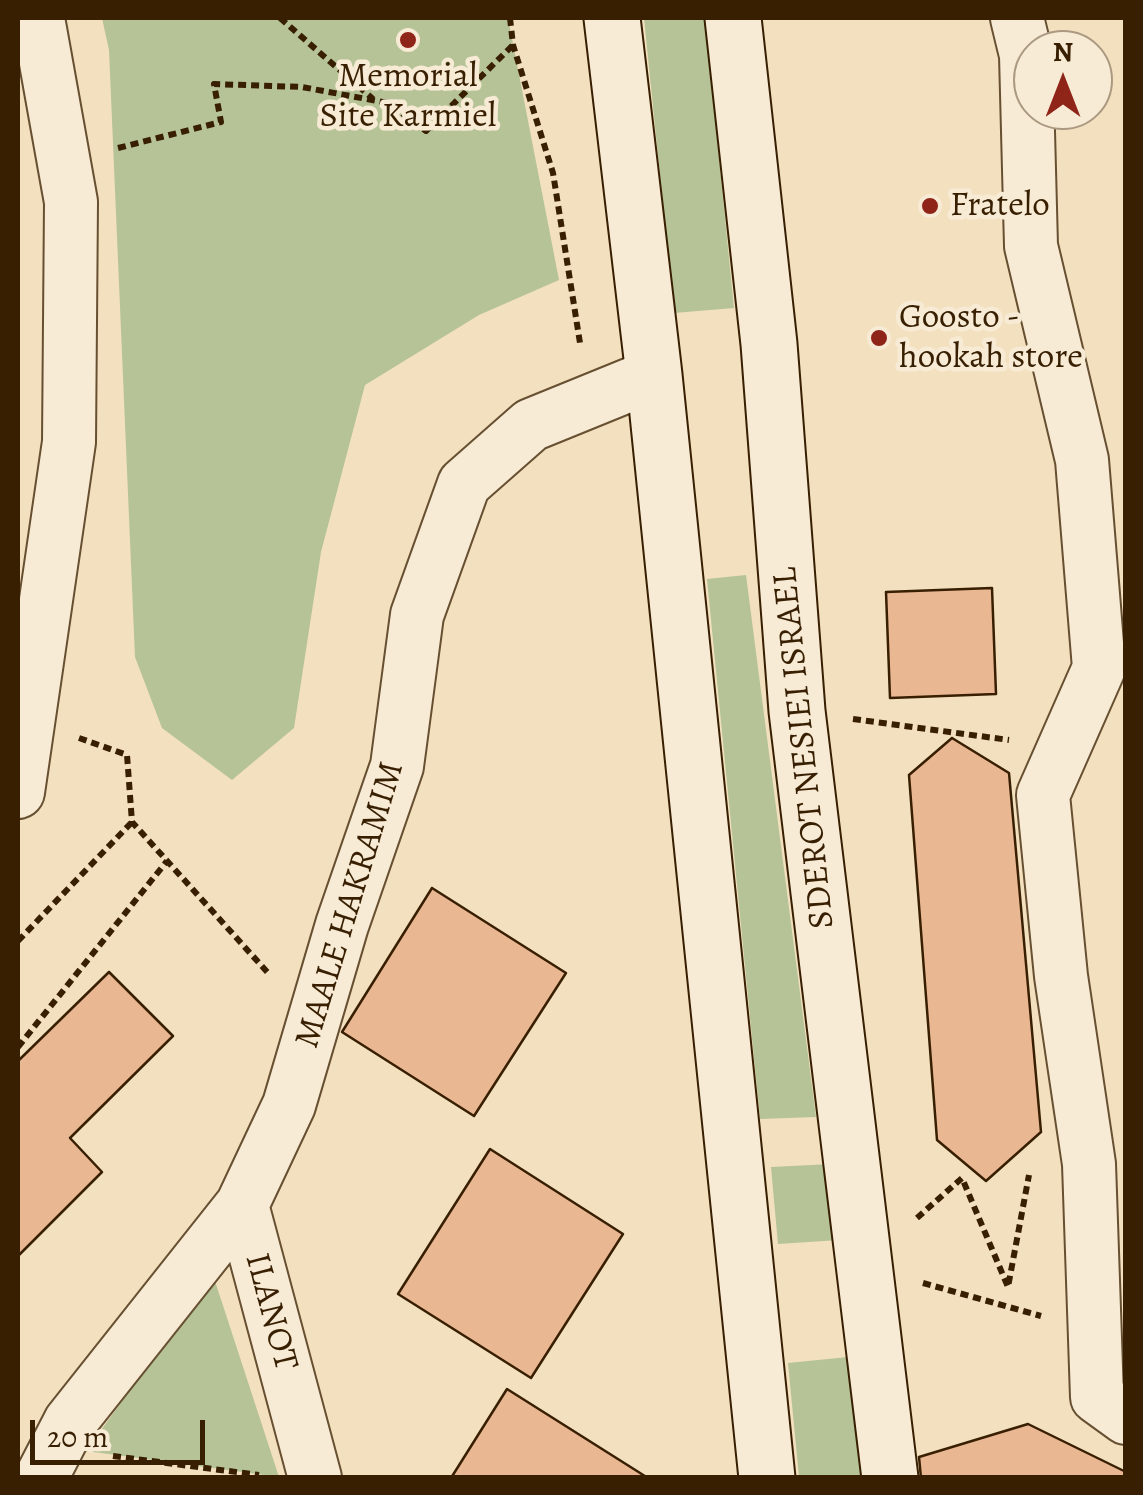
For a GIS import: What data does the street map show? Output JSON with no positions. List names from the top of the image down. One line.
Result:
{"streets":{"main road":["SDEROT NESIEI ISRAEL"],"street":["MAALE HAKRAMIM","ILANOT"]},"crossings":[["MAALE HAKRAMIM","ILANOT"]],"places":["Memorial Site Karmiel","Fratelo","Goosto - hookah store"],"scale_bar":"20 m","north":"top"}
